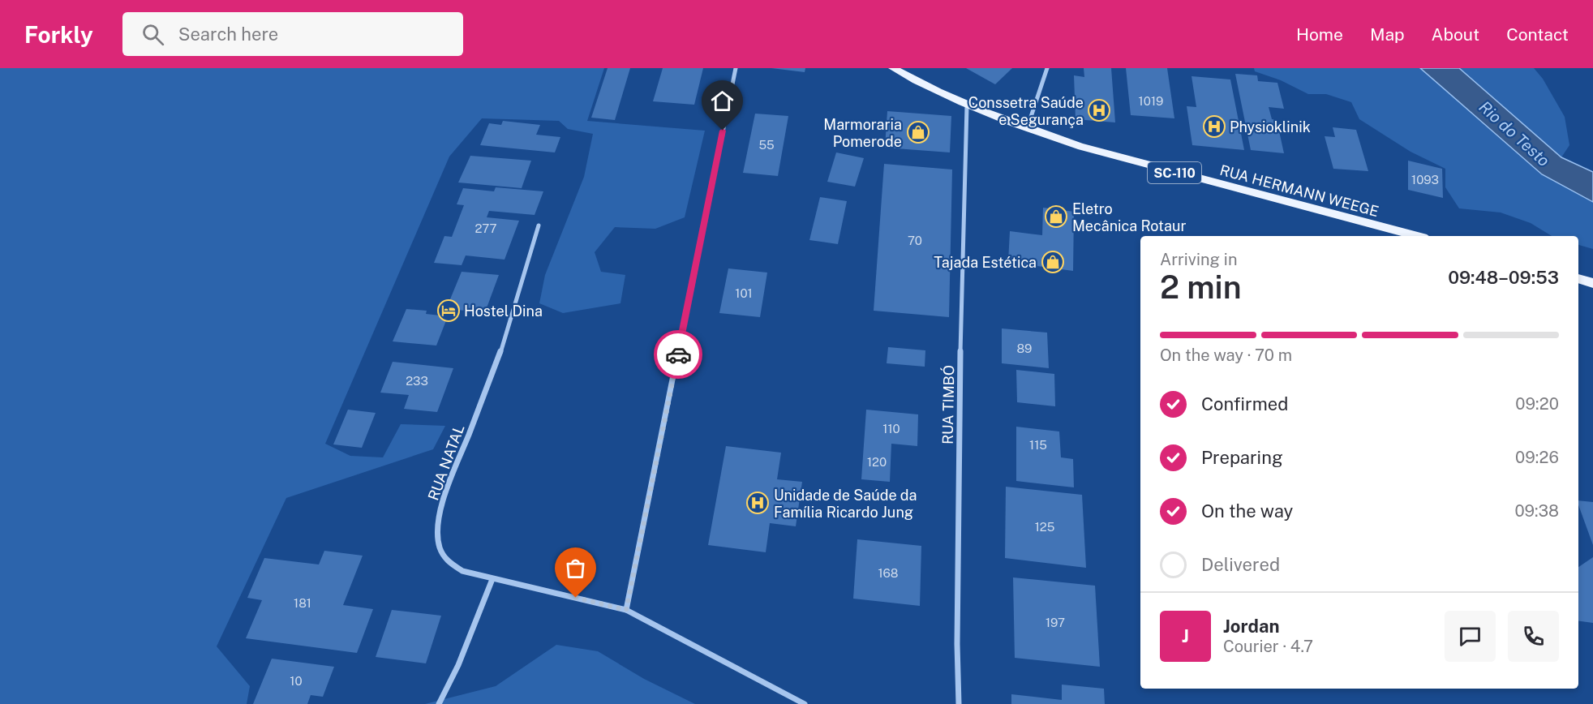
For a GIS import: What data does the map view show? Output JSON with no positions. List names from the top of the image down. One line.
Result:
{"streets":{"main road":["SC-110","RUA HERMANN WEEGE"],"street":["RUA TIMBÓ","RUA NATAL"]},"crossings":[["RUA HERMANN WEEGE","RUA TIMBÓ"]],"water":["Rio do Testo"],"places":{"hospital":["Conssetra Saúde e Segurança","Physioklinik","Unidade de Saúde da Família Ricardo Jung"],"shop":["Marmoraria Pomerode","Eletro Mecânica Rotaur","Tajada Estética"],"hotel":["Hostel Dina"]},"house_numbers":["1019","55","1093","277","70","101","89","233","110","115","120","125","168","181","197","10"],"page":{"header":"Forkly","search":"Search here","nav":["Home","Map","About","Contact"],"heading":["2 min","Arriving in","09:48–09:53"],"panel":["Jordan","Courier · 4.7"],"bar":"On the way · 70 m","list":[["Confirmed","09:20"],["Preparing","09:26"],["On the way","09:38"],"Delivered"],"round":"J"}}
